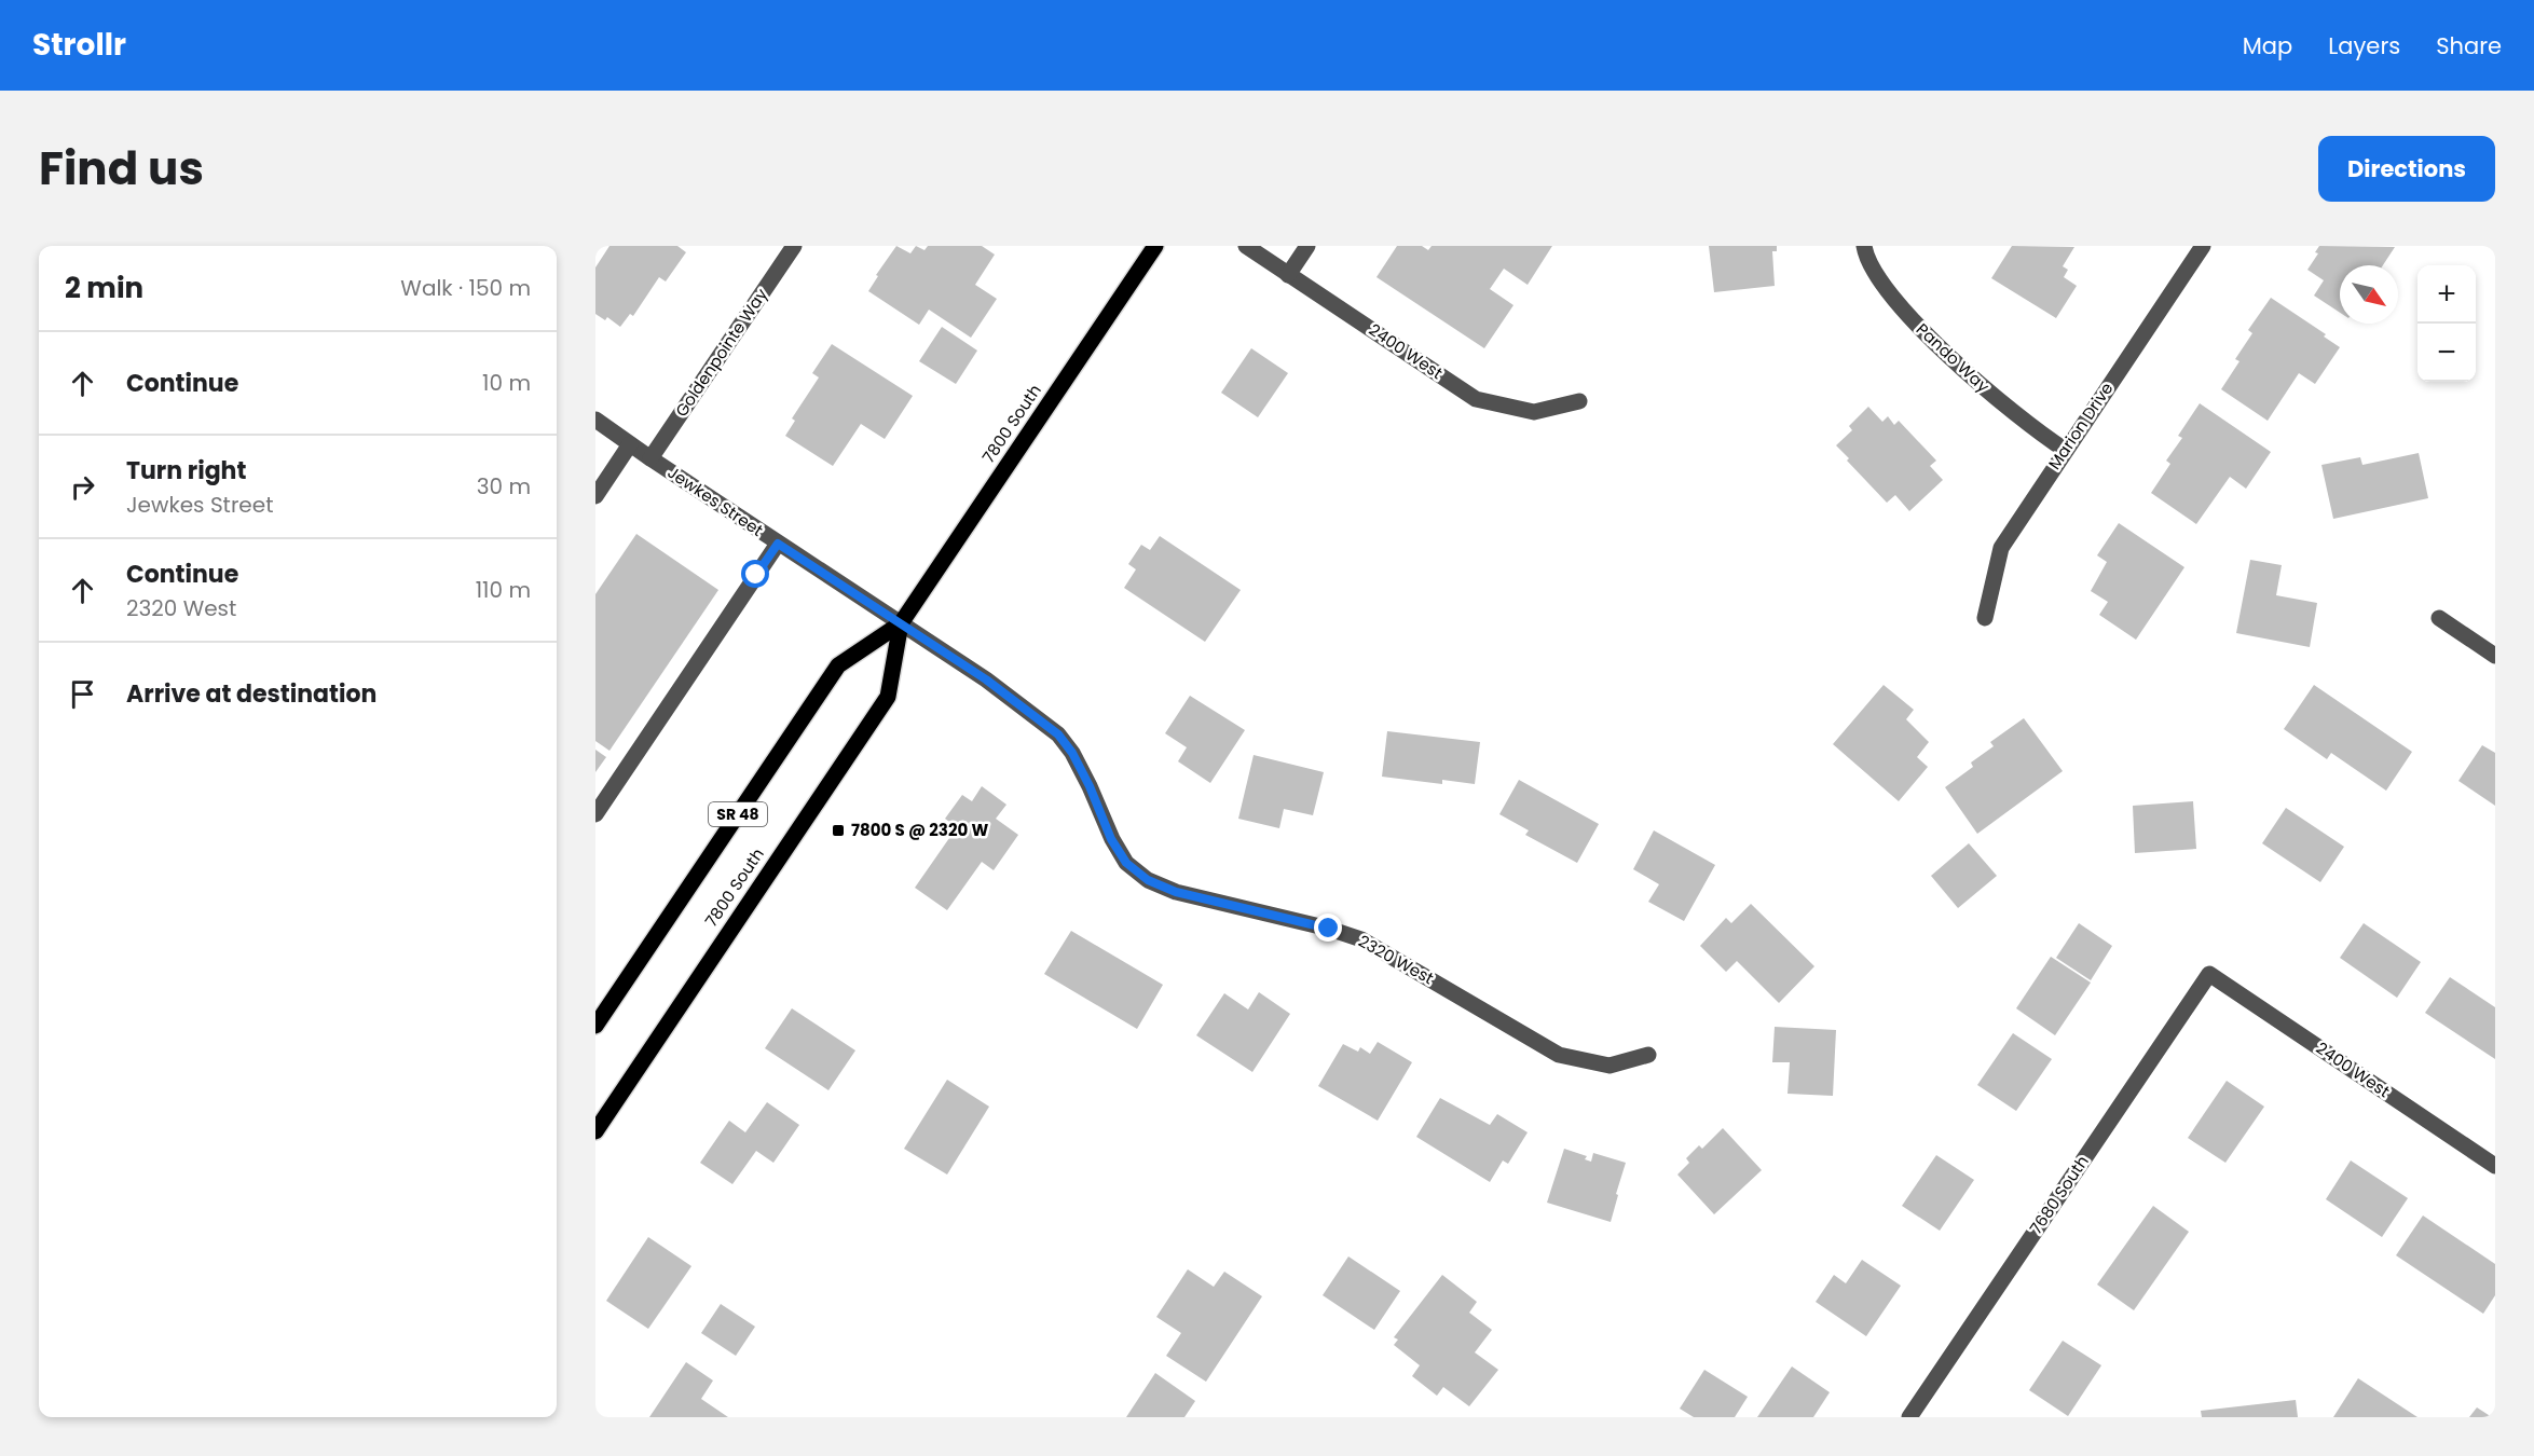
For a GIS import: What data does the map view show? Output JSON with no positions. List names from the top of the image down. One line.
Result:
{"streets":{"main road":["7800 South","SR 48"],"street":["2400 West","Goldenpointe Way","Pando Way","Marion Drive","Jewkes Street","2320 West","7680 South"]},"crossings":[["2400 West","7680 South"],["Goldenpointe Way","Jewkes Street"],["Pando Way","Marion Drive"],["7800 South","Jewkes Street"],["7800 South","2320 West"],["Jewkes Street","2320 West"]],"places":{"transit":["7800 S @ 2320 W"]},"north":"bottom right","page":{"header":"Strollr","nav":["Map","Layers","Share"],"title":"Find us","buttons":"Directions","heading":["2 min","Walk · 150 m"],"map_buttons":["+","−"],"list":[["Continue","10 m"],["Turn right","Jewkes Street","30 m"],["Continue","2320 West","110 m"],"Arrive at destination"]}}
